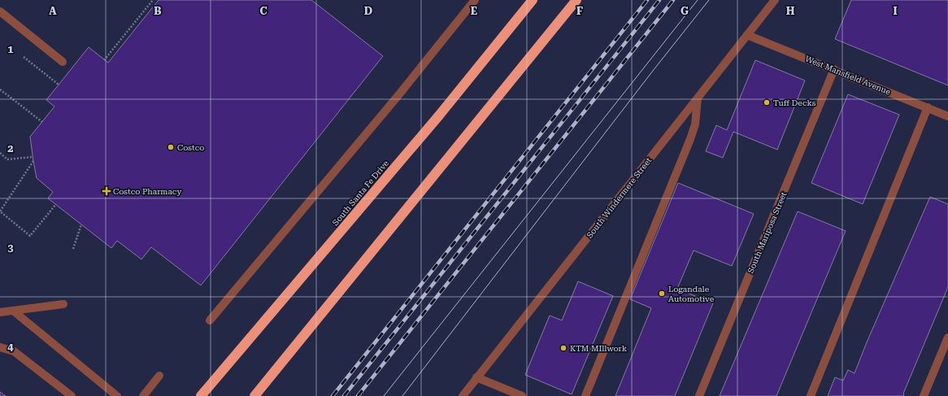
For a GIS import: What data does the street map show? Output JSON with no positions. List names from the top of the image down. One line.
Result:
{"streets":{"highway":["South Santa Fe Drive"],"street":["West Mansfield Avenue","South Windermere Street","South Mariposa Street"]},"crossings":[["West Mansfield Avenue","South Windermere Street"],["West Mansfield Avenue","South Mariposa Street"]],"places":{"other":["Tuff Decks","Costco","Logandale Automotive","KTM MIllwork"],"health":["Costco Pharmacy"]},"grid":{"columns":["A","B","C","D","E","F","G","H","I"],"rows":["1","2","3","4"]}}
